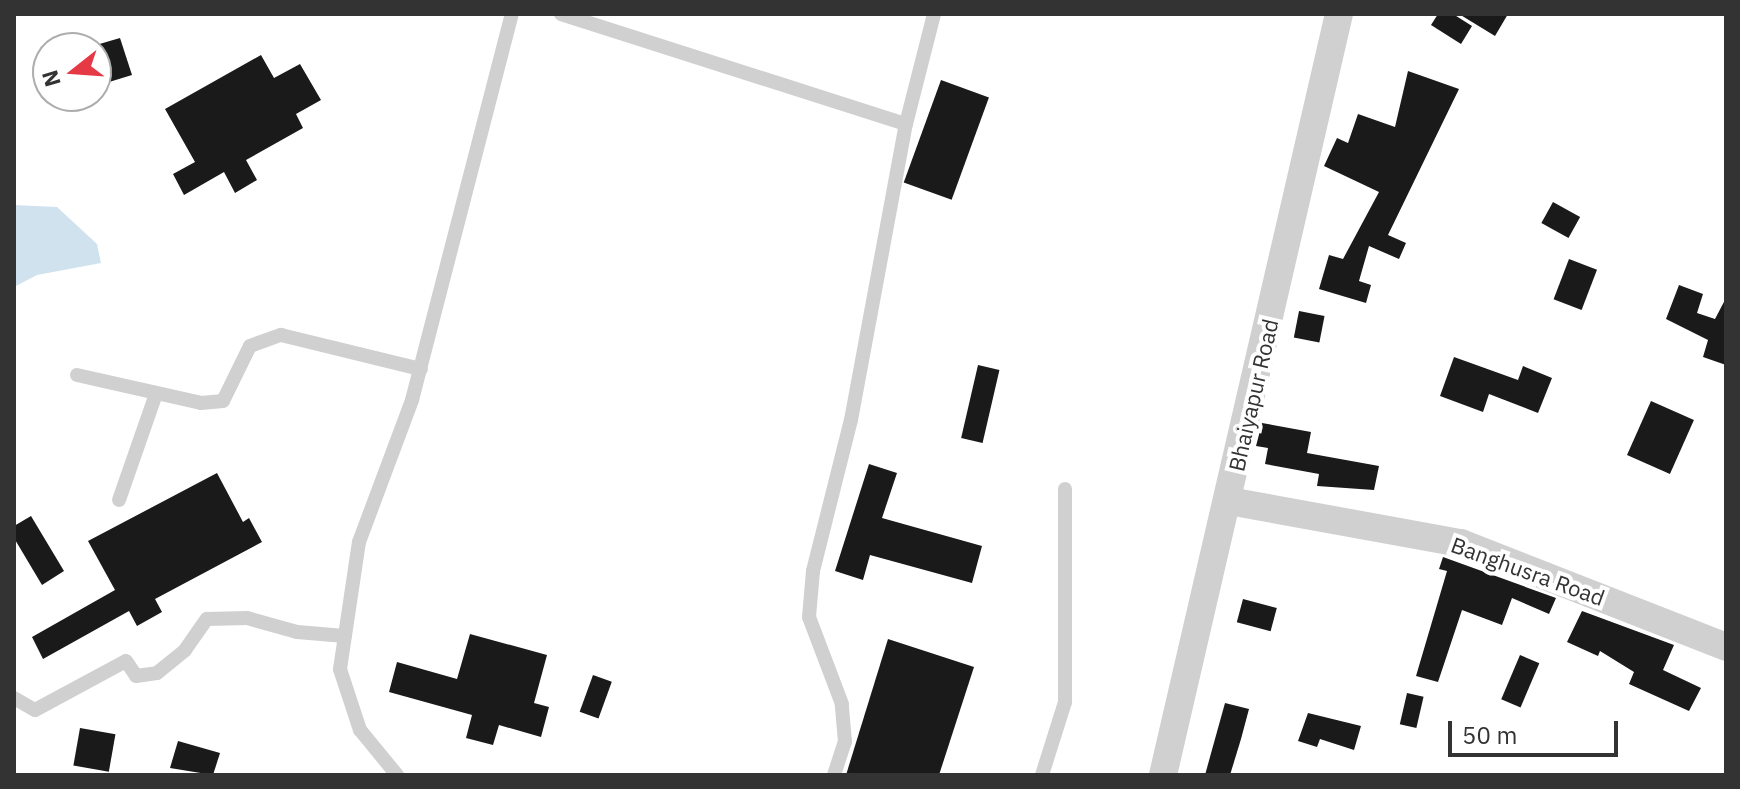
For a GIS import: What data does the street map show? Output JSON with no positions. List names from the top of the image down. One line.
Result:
{"streets":{"street":["Bhaiyapur Road","Banghusra Road"]},"crossings":[["Bhaiyapur Road","Banghusra Road"]],"scale_bar":"50 m","north":"left"}
